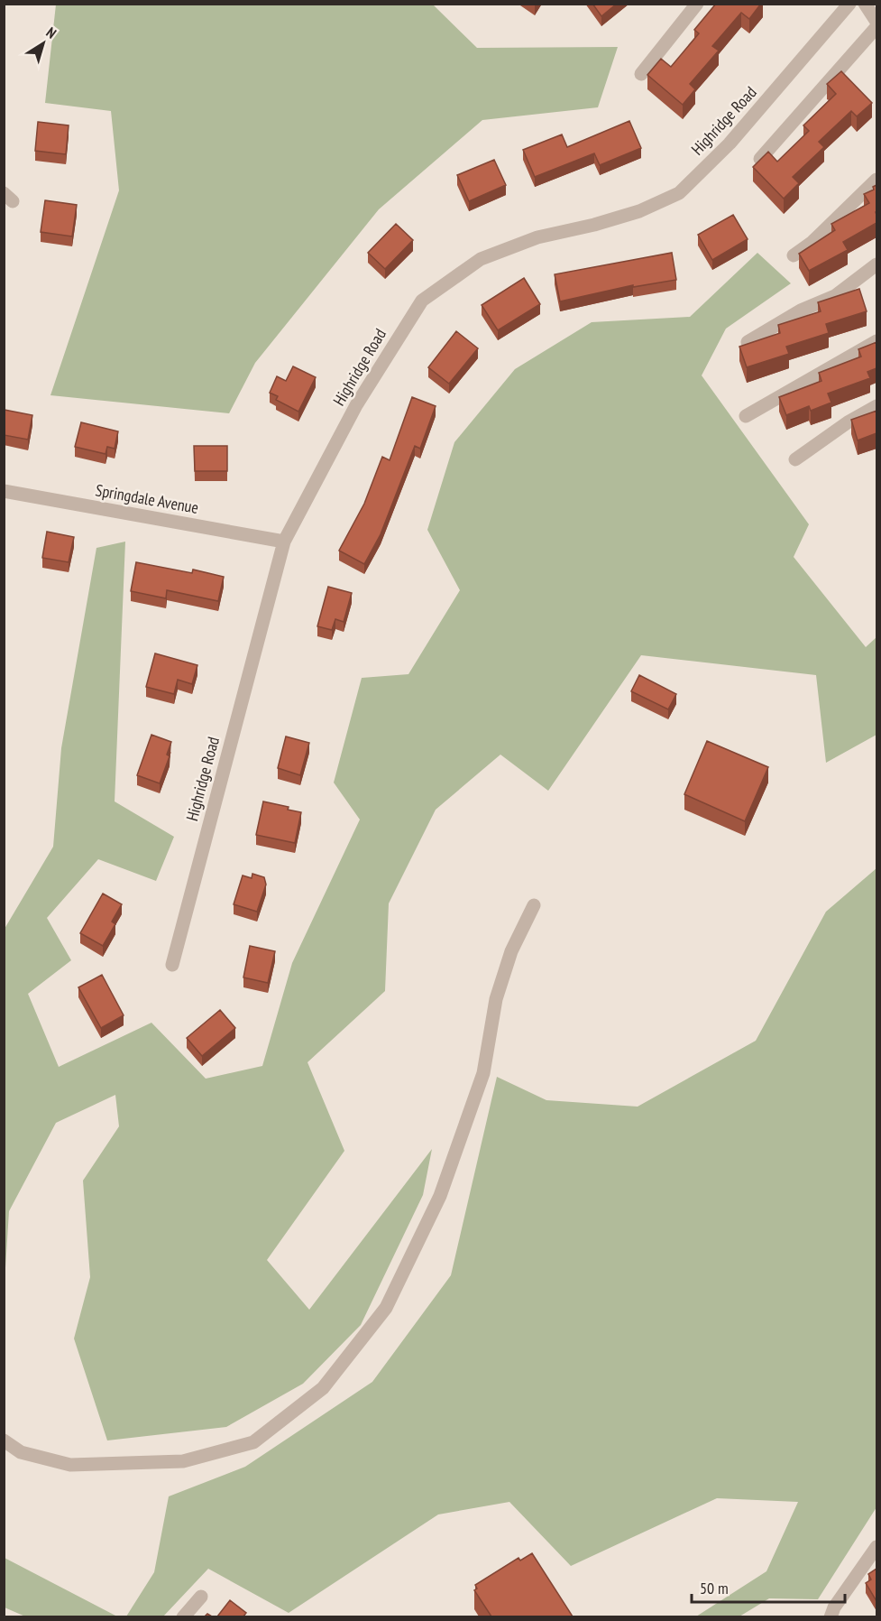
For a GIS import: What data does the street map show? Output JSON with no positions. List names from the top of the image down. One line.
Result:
{"streets":{"street":["Highridge Road","Springdale Avenue"]},"crossings":[["Highridge Road","Springdale Avenue"]],"scale_bar":"50 m","north":"top right"}
